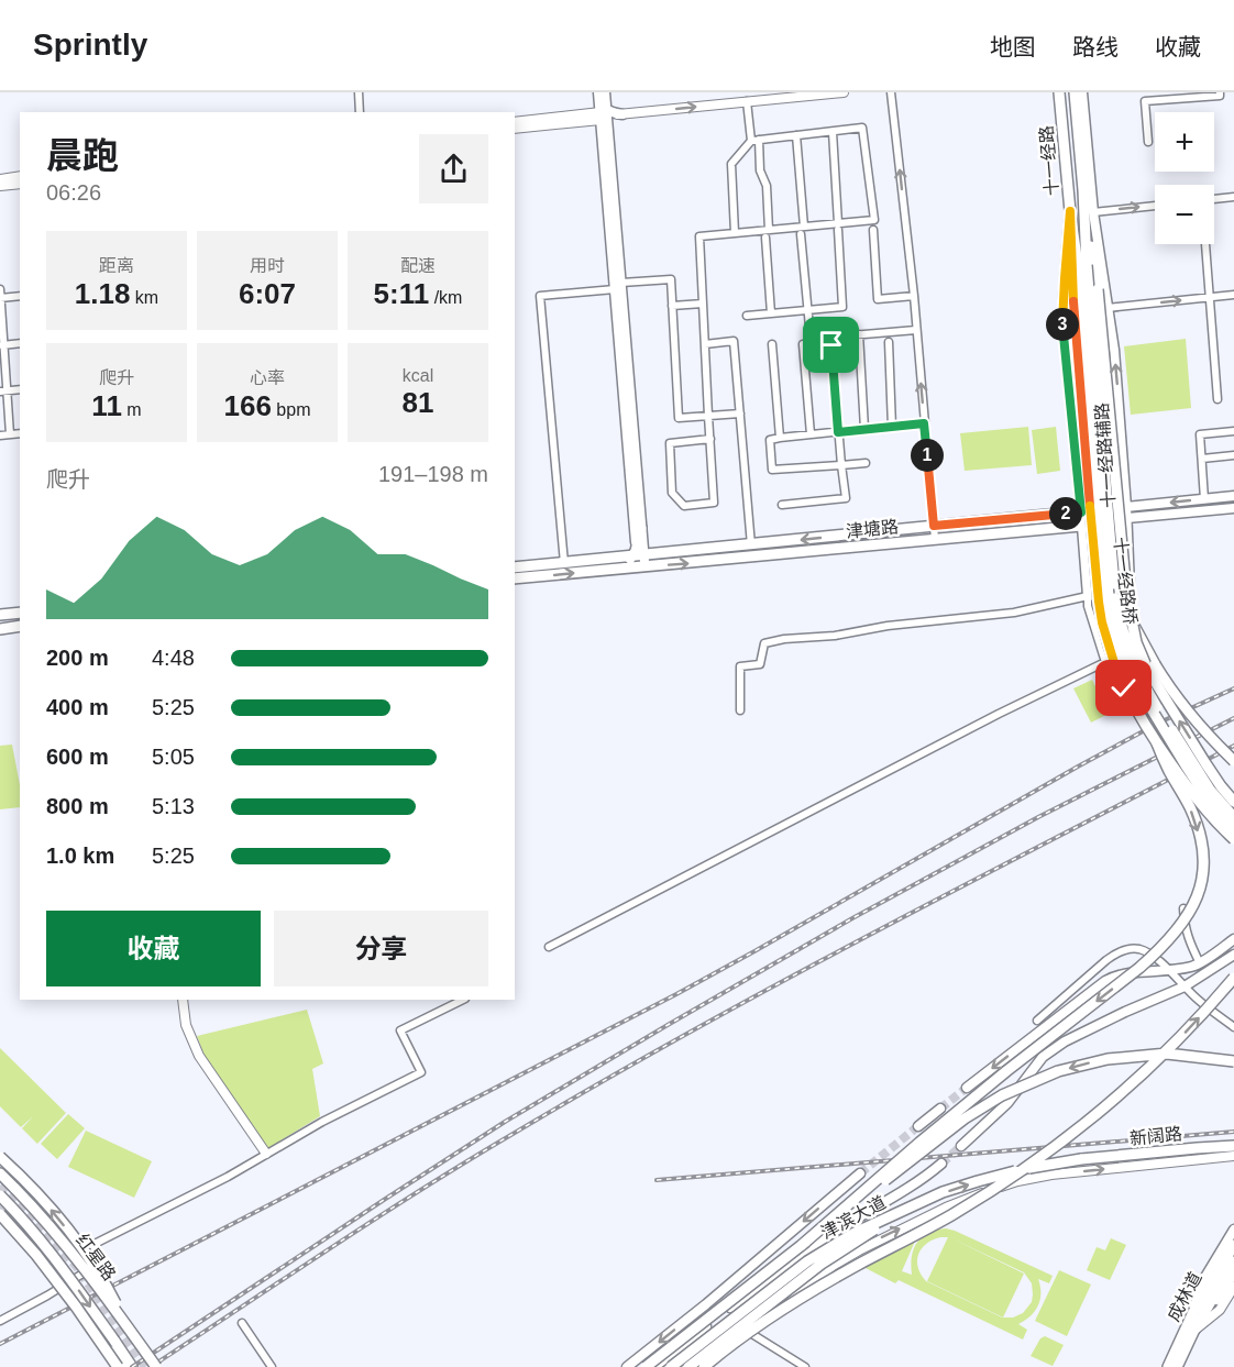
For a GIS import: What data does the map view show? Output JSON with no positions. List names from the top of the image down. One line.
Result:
{"streets":{"main road":["十一经路","十一经路辅路","津塘路","十一经路桥","新阔路","津滨大道","红星路","成林道"]},"crossings":[["十一经路","十一经路辅路"],["十一经路","十一经路桥"],["十一经路辅路","津塘路"],["十一经路辅路","十一经路桥"],["新阔路","津滨大道"]],"page":{"header":"Sprintly","nav":["地图","路线","收藏"],"map_buttons":["+","−"],"heading":["晨跑","06:26"],"stats":[["距离","1.18 km"],["用时","6:07"],["配速","5:11 /km"],["爬升","11 m"],["心率","166 bpm"],["kcal","81"]],"pins":["3","1","2"],"chart":["爬升","191–198 m"],"list":[{"name":"200 m","note":"4:48"},{"name":"400 m","note":"5:25"},{"name":"600 m","note":"5:05"},{"name":"800 m","note":"5:13"},{"name":"1.0 km","note":"5:25"}],"buttons":["收藏","分享"]}}
